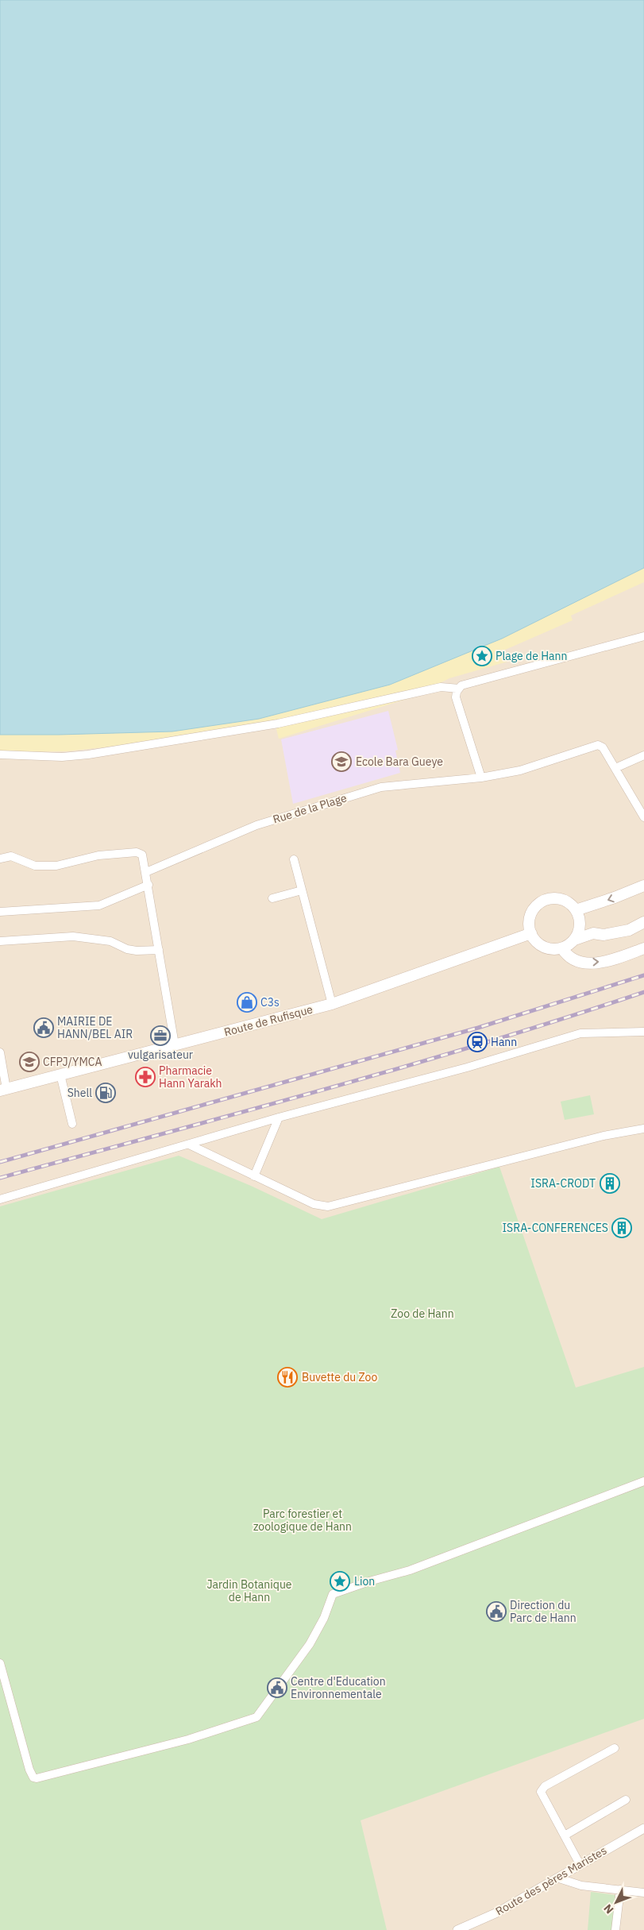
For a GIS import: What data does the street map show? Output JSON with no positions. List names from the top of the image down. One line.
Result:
{"streets":{"main road":["Route de Rufisque"],"street":["Rue de la Plage","Route des pères Maristes"]},"parks":["Zoo de Hann","Parc forestier et zoologique de Hann","Jardin Botanique de Hann"],"places":{"place":["Plage de Hann","Lion"],"school or university":["Ecole Bara Gueye","CFPJ/YMCA"],"shop":["C3s"],"public building":["MAIRIE DE HANN/BEL AIR","Direction du Parc de Hann","Centre d'Education Environnementale"],"office":["vulgarisateur"],"station":["Hann"],"pharmacy":["Pharmacie Hann Yarakh"],"fuel station":["Shell"],"building":["ISRA-CRODT","ISRA-CONFERENCES"],"restaurant":["Buvette du Zoo"]},"north":"bottom left"}
